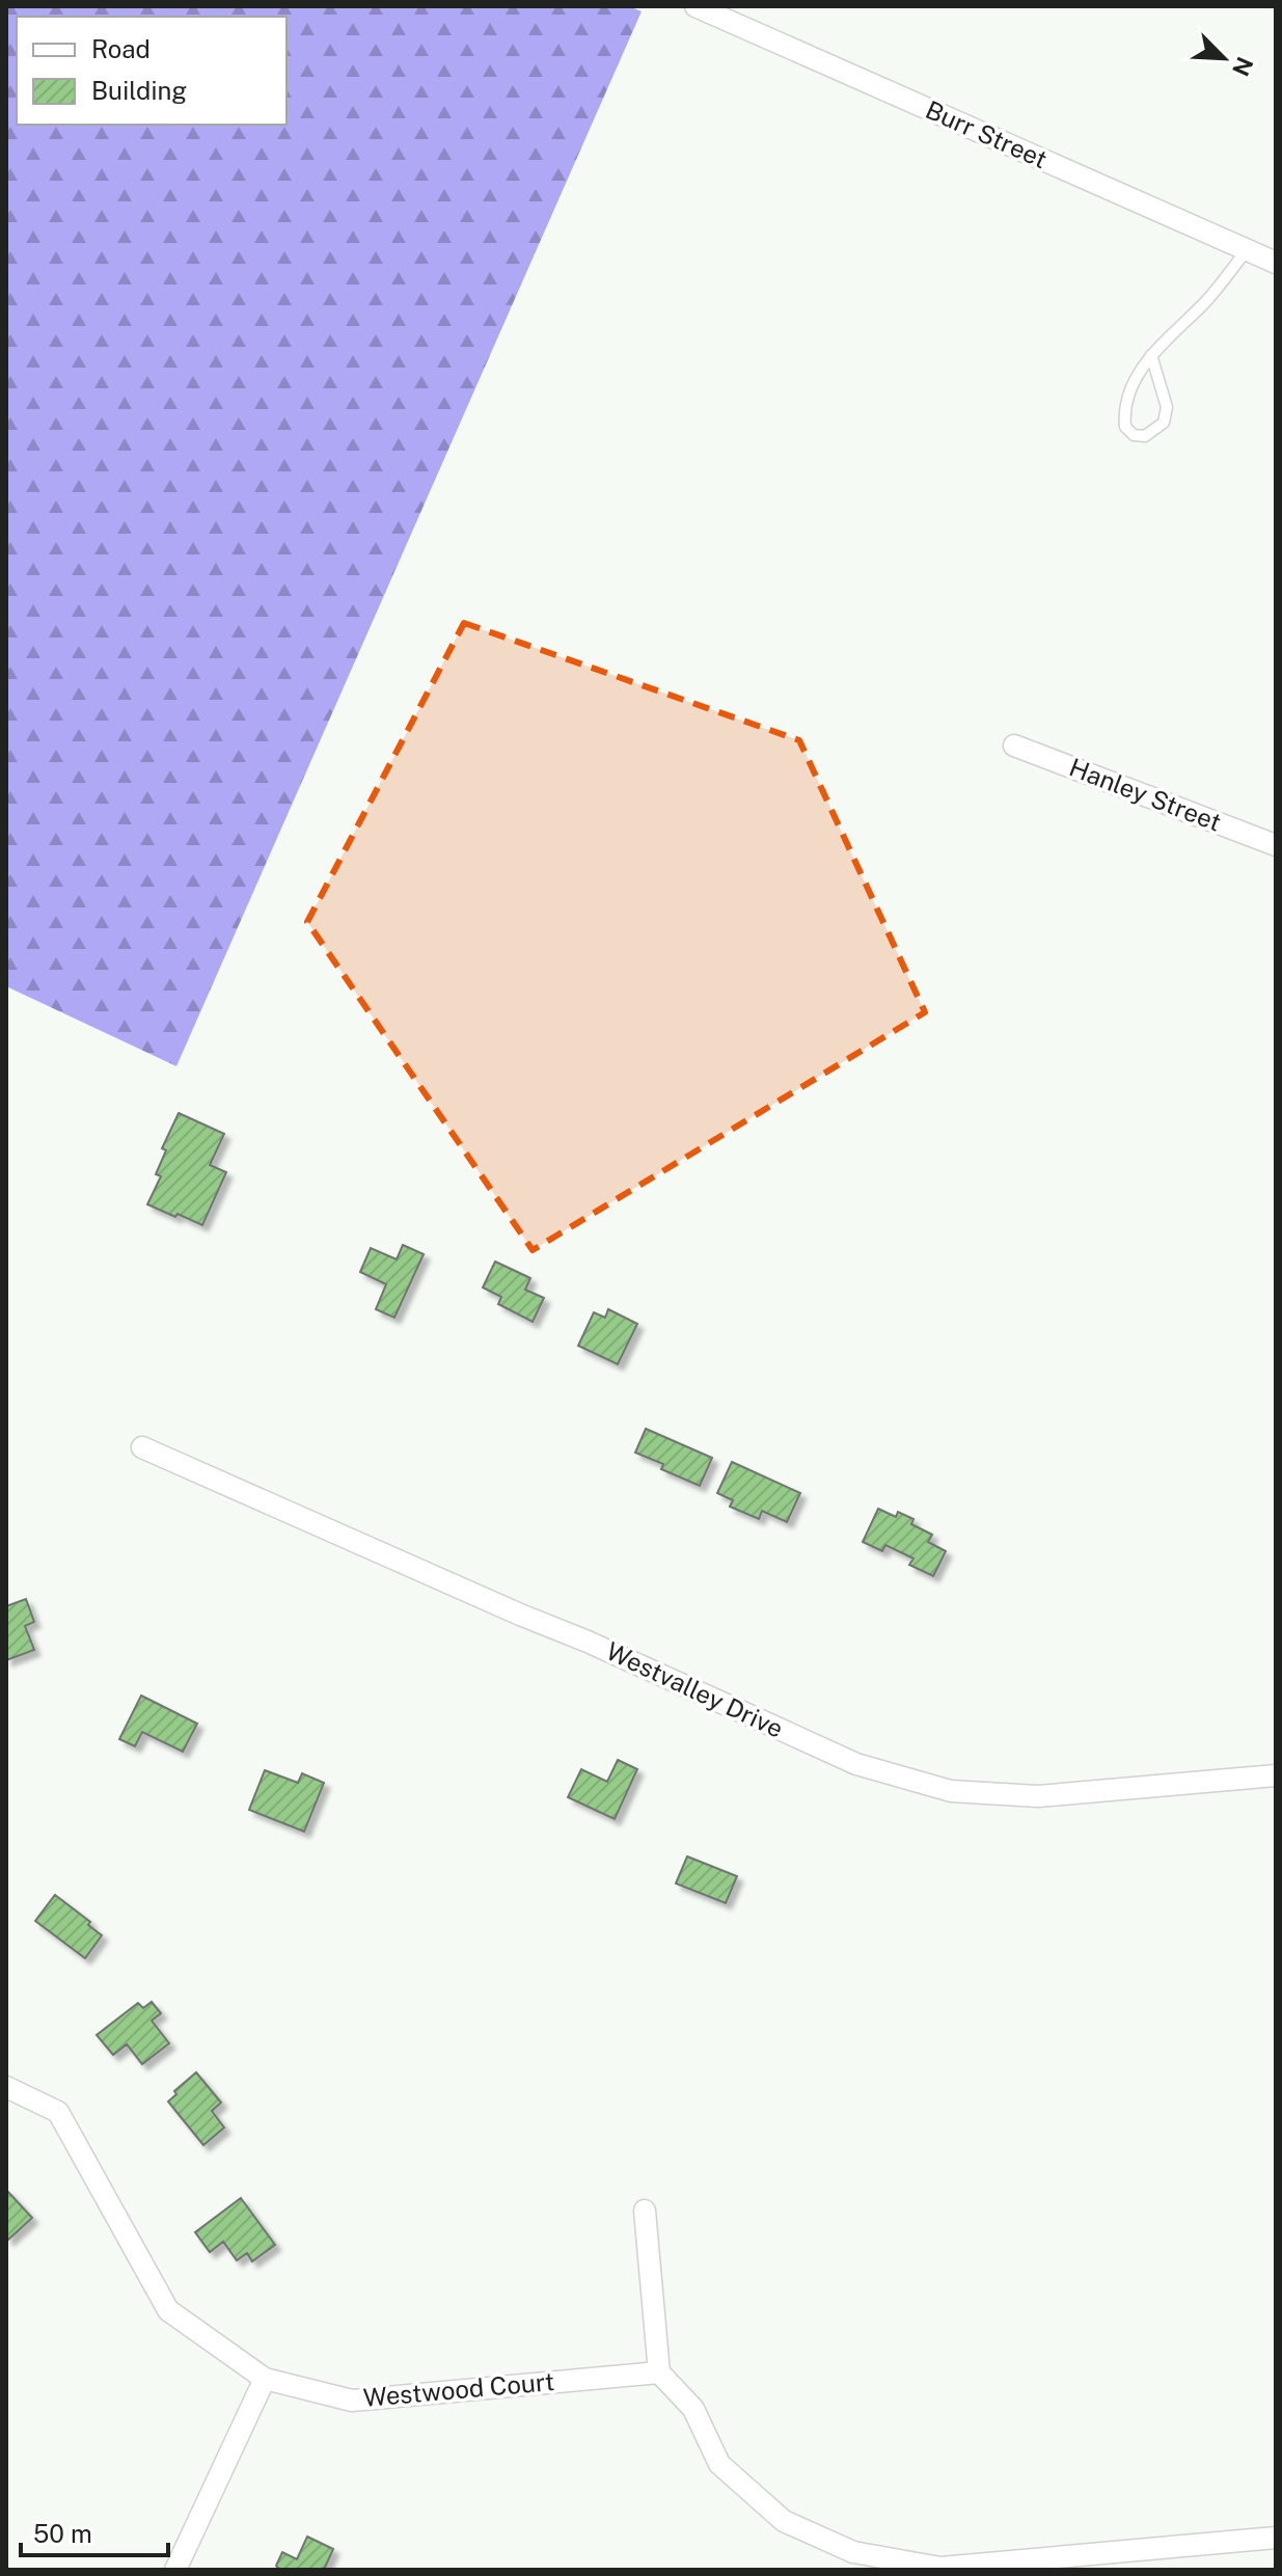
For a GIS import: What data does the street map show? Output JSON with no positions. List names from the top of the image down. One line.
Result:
{"streets":{"street":["Burr Street","Hanley Street","Westvalley Drive","Westwood Court"]},"legend":["Road","Building"],"scale_bar":"50 m","north":"bottom right"}
